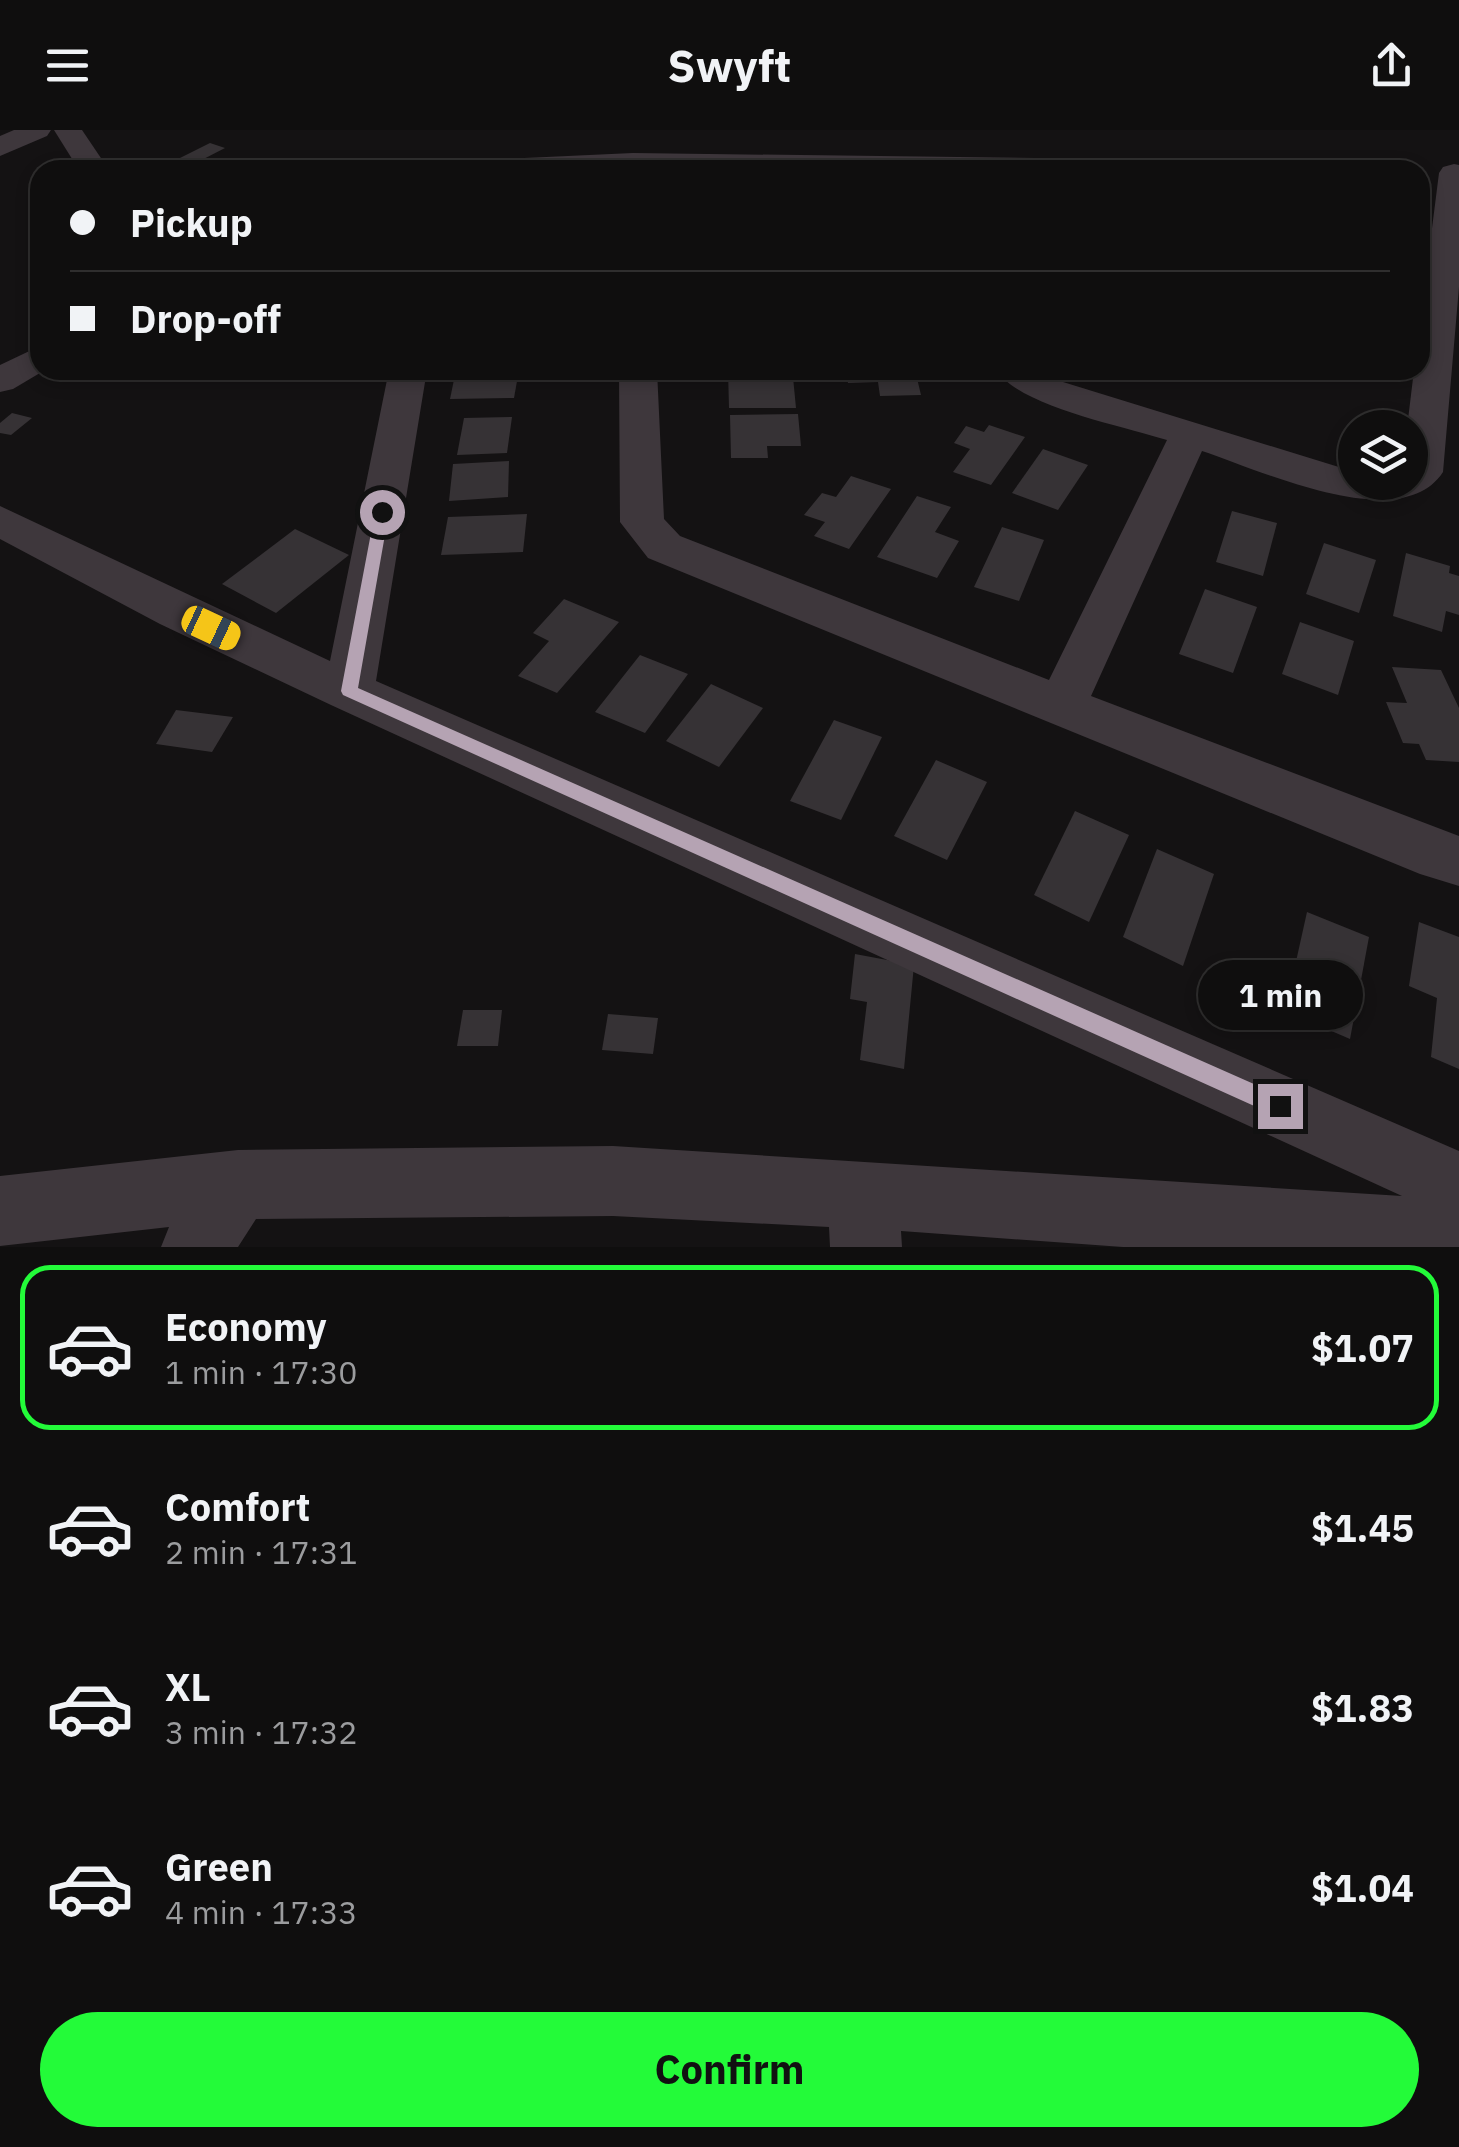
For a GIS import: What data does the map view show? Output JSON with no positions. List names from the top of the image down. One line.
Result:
{"page":{"header":"Swyft","banner":["Pickup","Drop-off"],"bubble":"1 min","list":[{"name":"Economy","note":"1 min · 17:30","value":"$1.07"},{"name":"Comfort","note":"2 min · 17:31","value":"$1.45"},{"name":"XL","note":"3 min · 17:32","value":"$1.83"},{"name":"Green","note":"4 min · 17:33","value":"$1.04"}],"buttons":"Confirm"}}
